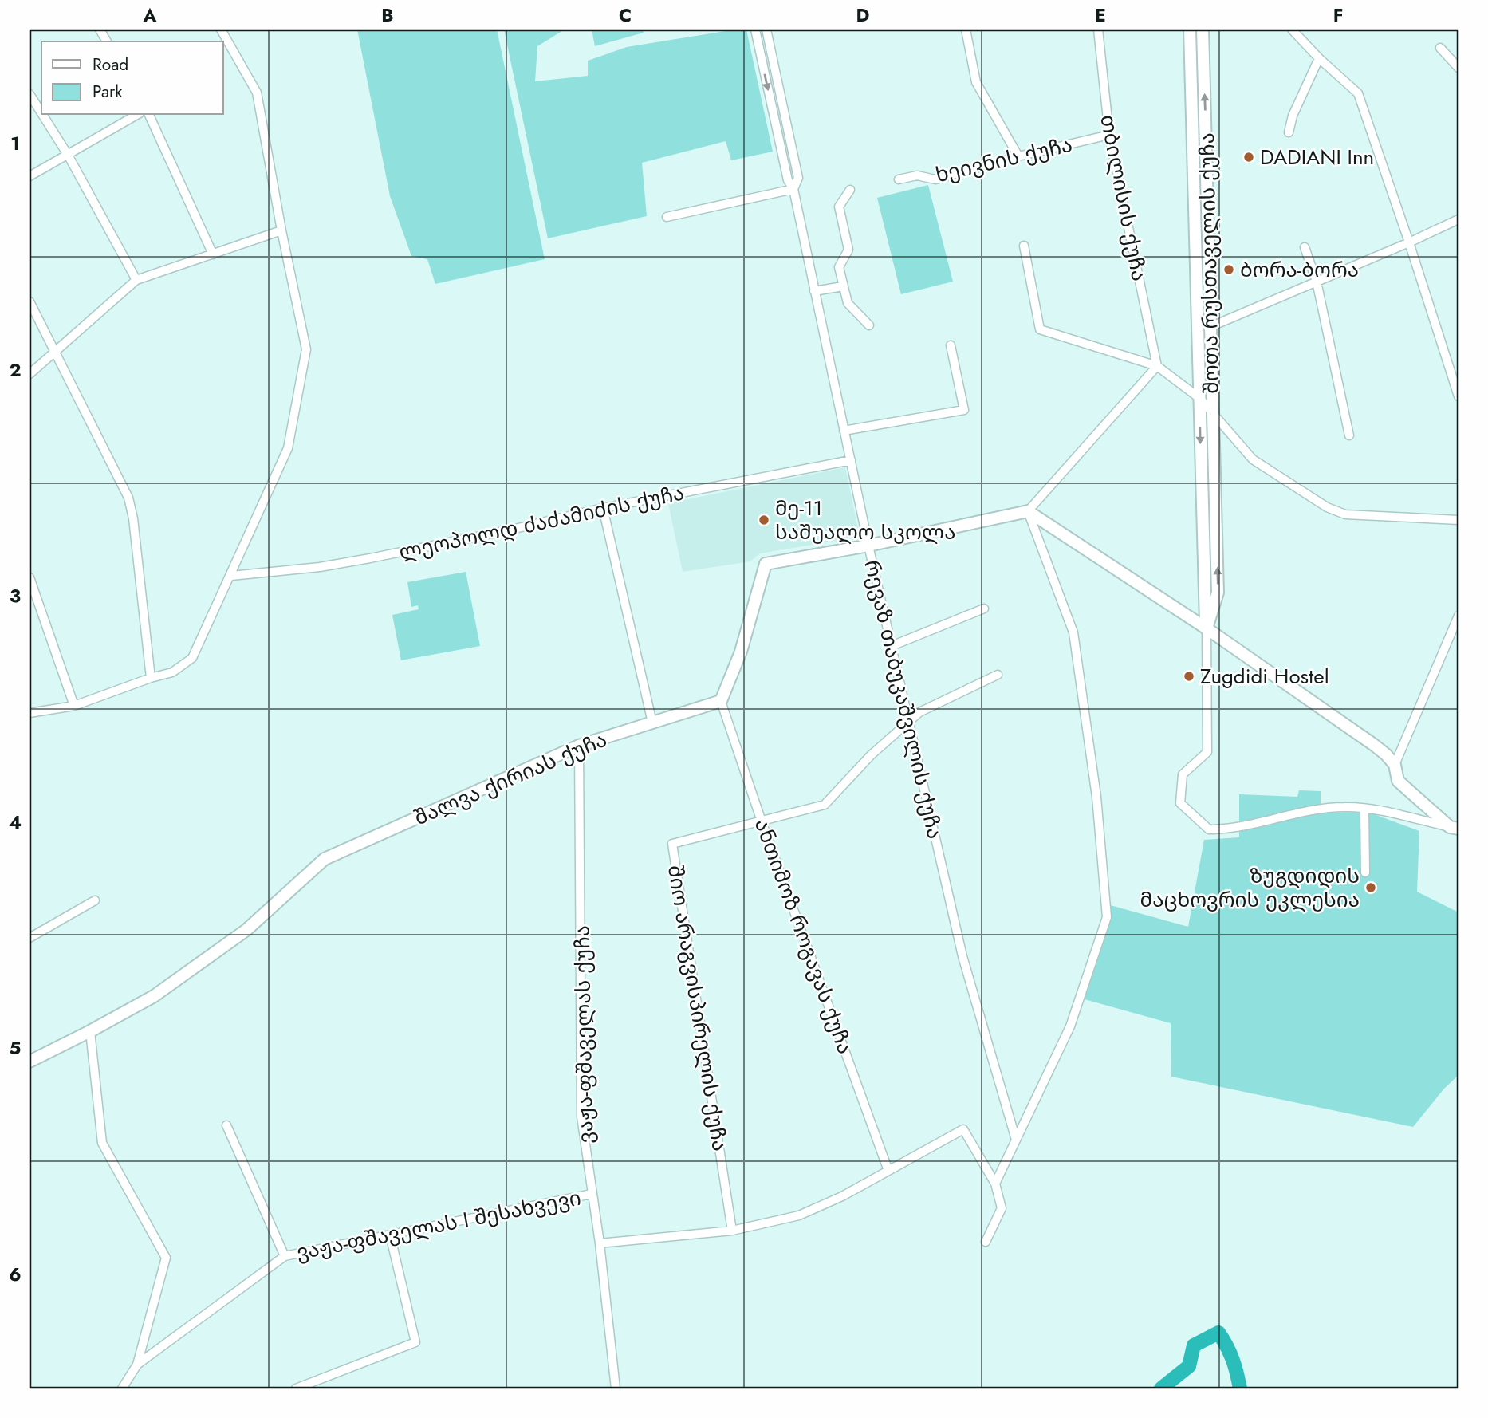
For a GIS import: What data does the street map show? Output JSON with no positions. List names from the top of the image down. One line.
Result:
{"streets":{"street":["ხეივნის ქუჩა","თბილისის ქუჩა","შოთა რუსთაველის ქუჩა","ლეოპოლდ ძაძამიძის ქუჩა","რევაზ თაბუკაშვილის ქუჩა","შალვა ქირიას ქუჩა","ანთიმოზ როგავას ქუჩა","შიო არაგვისპირელის ქუჩა","ვაჟა-ფშაველას ქუჩა","ვაჟა-ფშაველას I შესახვევი"]},"crossings":[["ხეივნის ქუჩა","თბილისის ქუჩა"],["ლეოპოლდ ძაძამიძის ქუჩა","რევაზ თაბუკაშვილის ქუჩა"],["შალვა ქირიას ქუჩა","ანთიმოზ როგავას ქუჩა"],["შალვა ქირიას ქუჩა","ვაჟა-ფშაველას ქუჩა"],["ანთიმოზ როგავას ქუჩა","შიო არაგვისპირელის ქუჩა"],["ვაჟა-ფშაველას ქუჩა","ვაჟა-ფშაველას I შესახვევი"]],"places":["DADIANI Inn","ბორა-ბორა","მე-11 საშუალო სკოლა","Zugdidi Hostel","ზუგდიდის მაცხოვრის ეკლესია"],"legend":["Road","Park"],"grid":{"columns":["A","B","C","D","E","F"],"rows":["1","2","3","4","5","6"]}}
